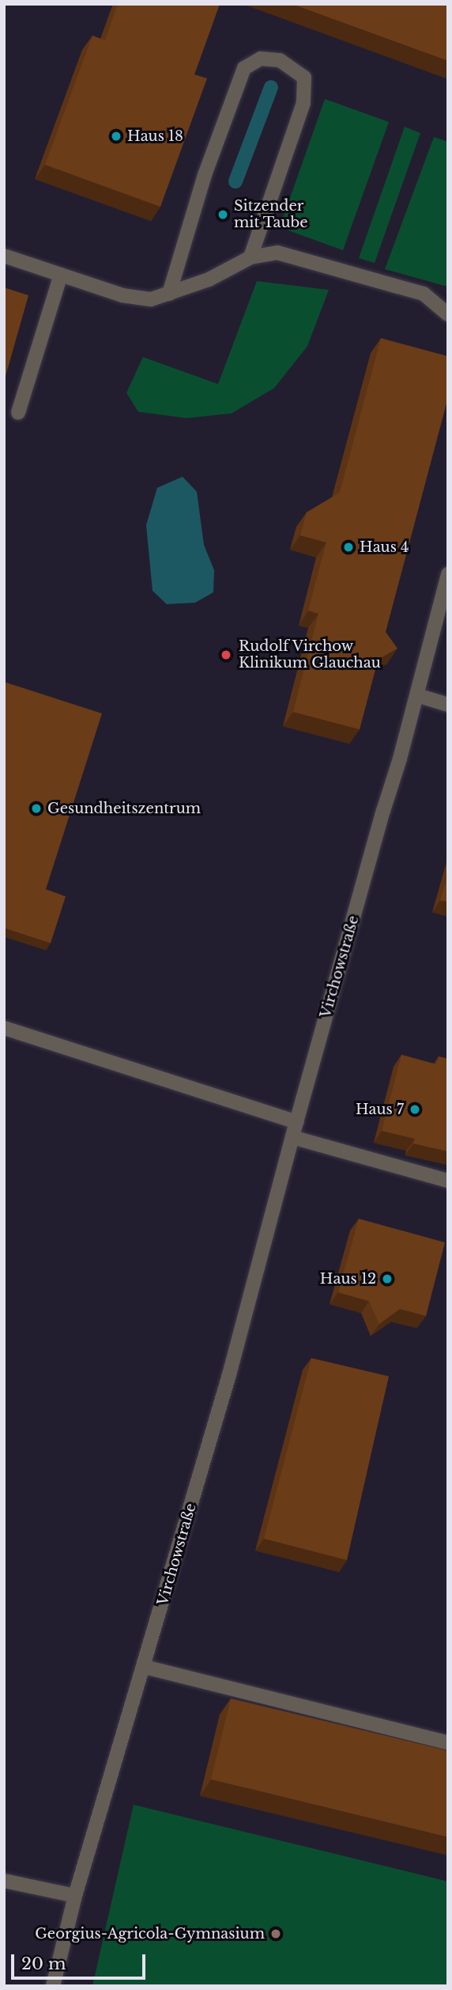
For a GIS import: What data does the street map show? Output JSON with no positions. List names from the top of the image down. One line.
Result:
{"streets":{"street":["Virchowstraße"]},"places":["Haus 18","Sitzender mit Taube","Haus 4","Rudolf Virchow Klinikum Glauchau","Gesundheitszentrum","Haus 7","Haus 12","Georgius-Agricola-Gymnasium"],"scale_bar":"20 m"}
